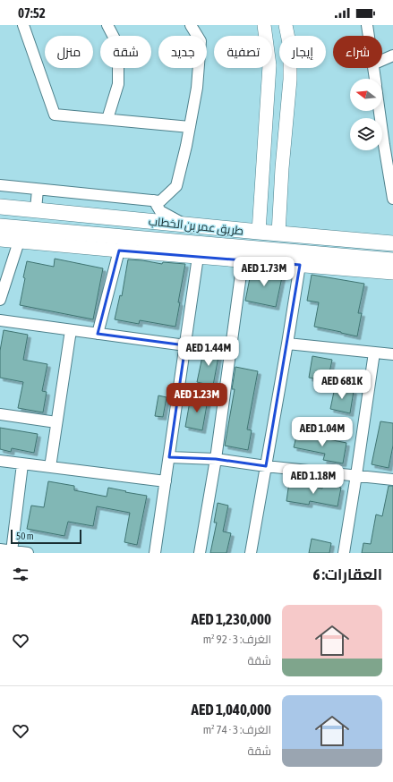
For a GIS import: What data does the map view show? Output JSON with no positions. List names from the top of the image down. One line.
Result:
{"streets":{"main road":["طريق عمر بن الخطاب"]},"scale_bar":"50 m","north":"left","page":{"status":"07:52","chip":["شراء","إيجار","تصفية","جديد","شقة","منزل"],"price":["AED 1.73M","AED 1.44M","AED 681K","AED 1.23M","AED 1.04M","AED 1.18M"],"scale":"50 m","heading":"العقارات: 6","list":[{"name":"AED 1,230,000","note":"الغرف: 3 · 92 m² · شقة"},{"name":"AED 1,040,000","note":"الغرف: 3 · 74 m² · شقة"}]}}
